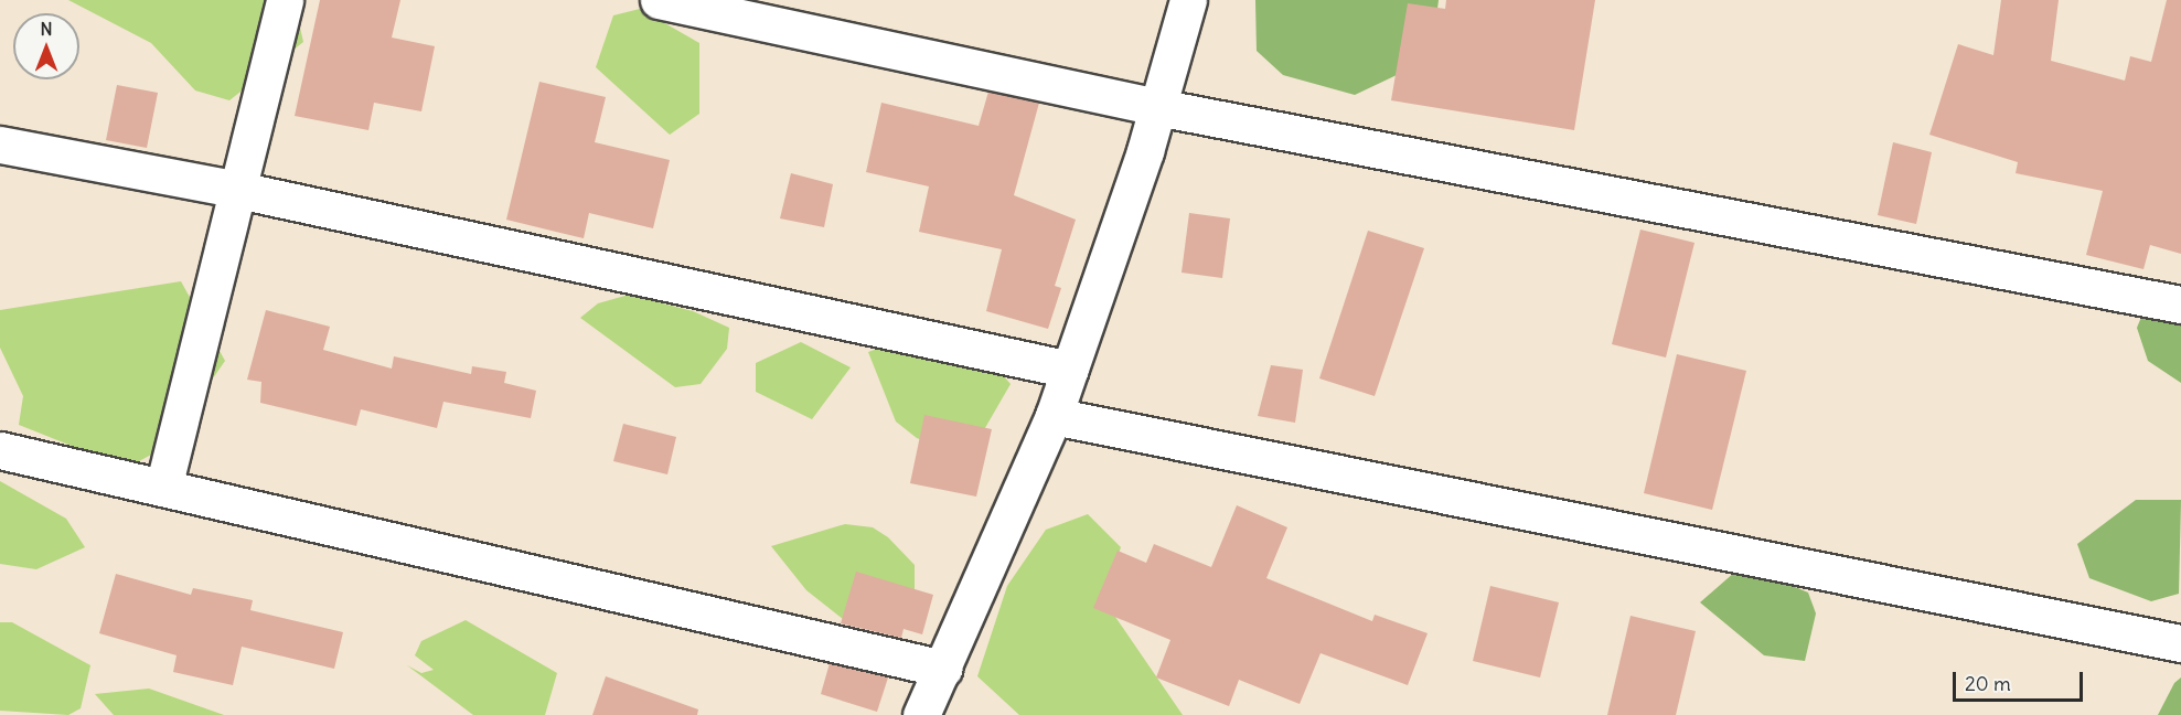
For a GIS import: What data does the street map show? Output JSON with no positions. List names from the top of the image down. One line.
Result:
{"scale_bar":"20 m","north":"top"}
